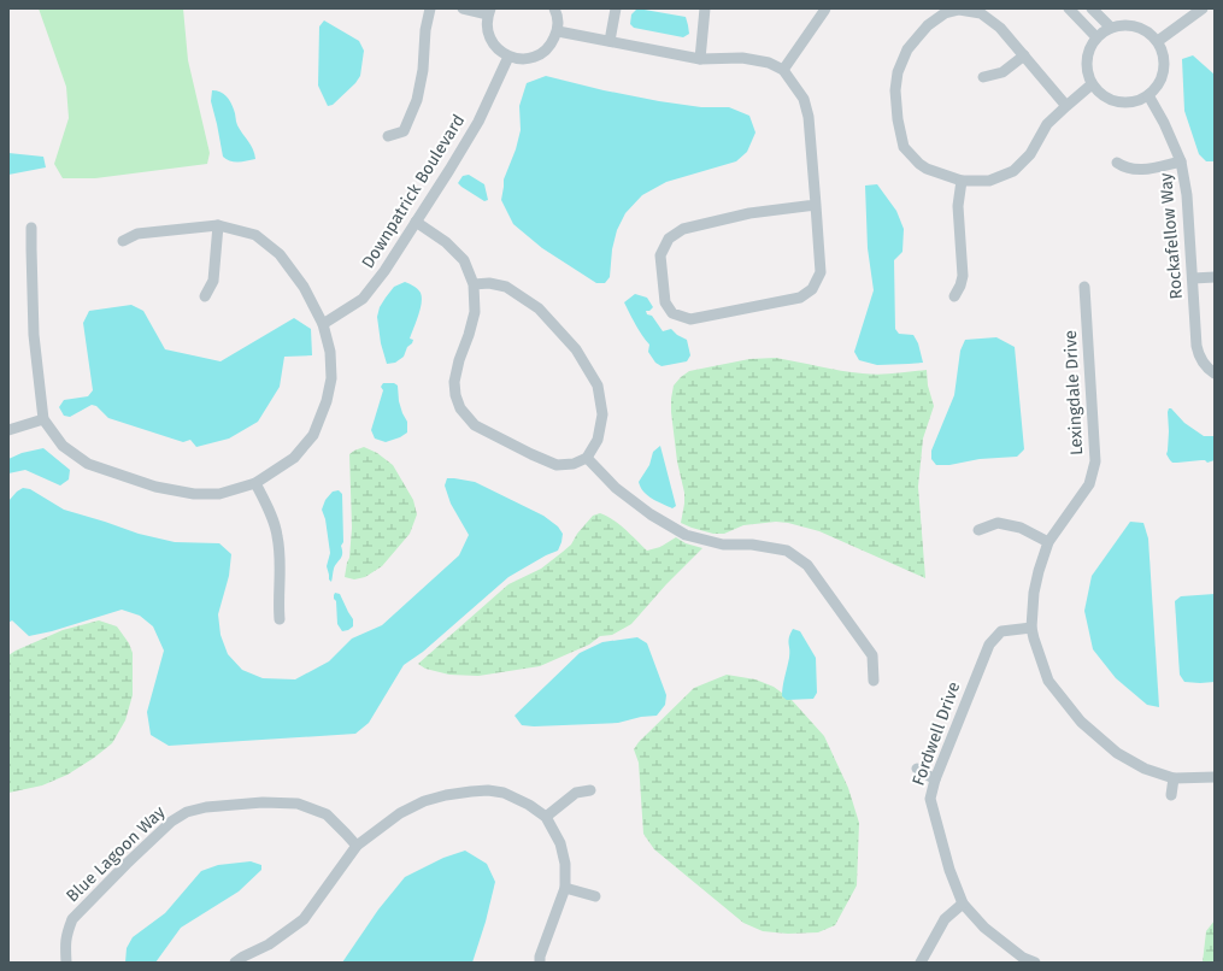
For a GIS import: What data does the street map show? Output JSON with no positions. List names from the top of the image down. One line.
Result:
{"streets":{"street":["Downpatrick Boulevard","Rockafellow Way","Lexingdale Drive","Fordwell Drive","Blue Lagoon Way"]},"crossings":[["Lexingdale Drive","Fordwell Drive"]]}
